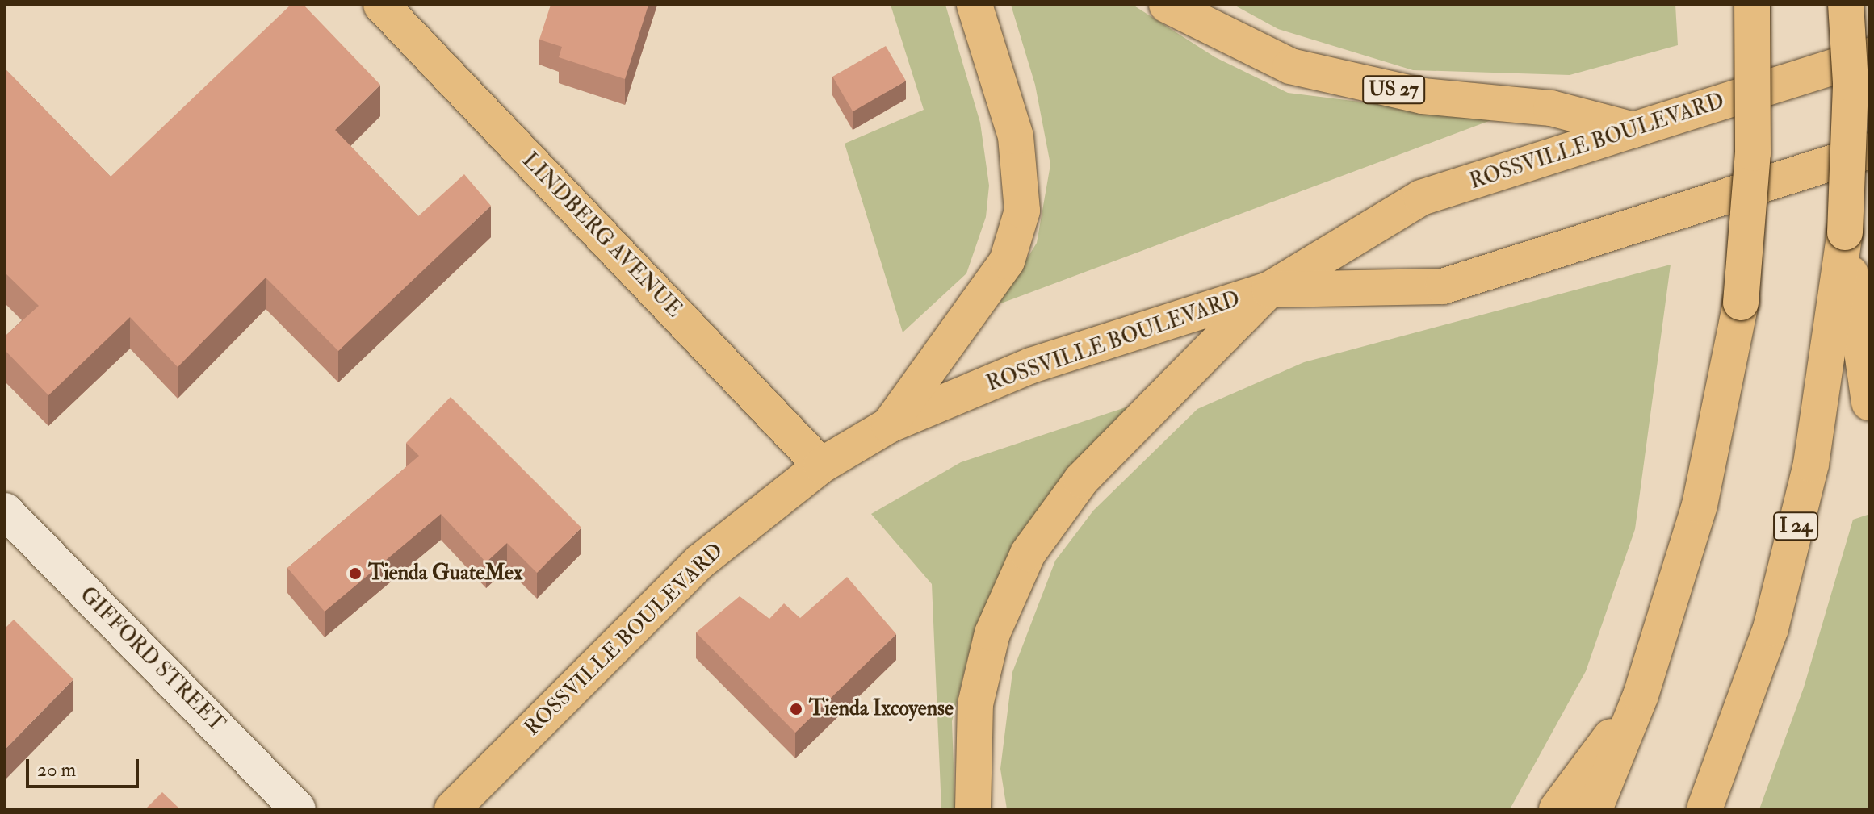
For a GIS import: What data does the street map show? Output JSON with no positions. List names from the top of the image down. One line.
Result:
{"streets":{"main road":["US 27","ROSSVILLE BOULEVARD","LINDBERG AVENUE","I 24"],"street":["GIFFORD STREET"]},"crossings":[["US 27","ROSSVILLE BOULEVARD"],["ROSSVILLE BOULEVARD","LINDBERG AVENUE"]],"places":["Tienda GuateMex","Tienda Ixcoyense"],"scale_bar":"20 m"}
